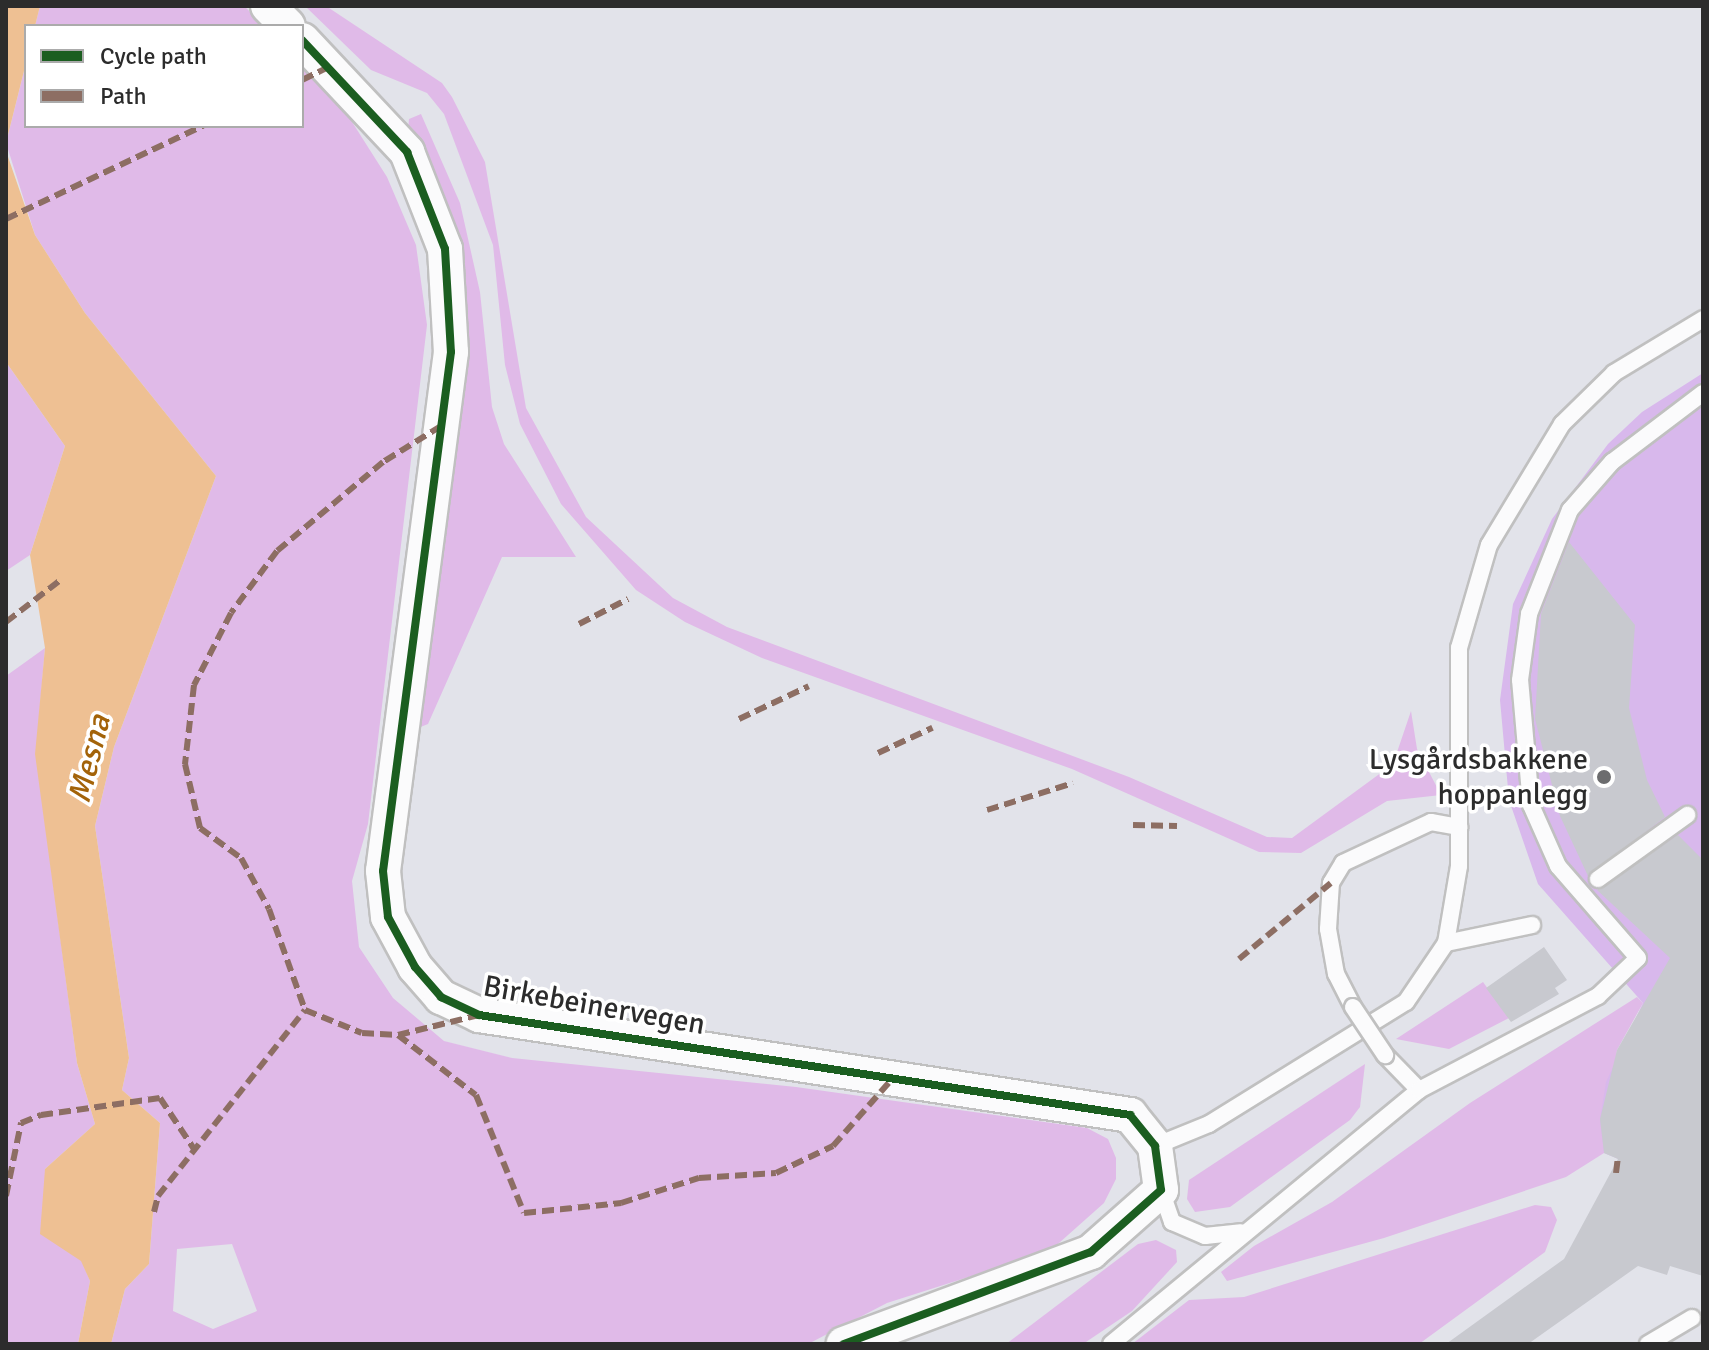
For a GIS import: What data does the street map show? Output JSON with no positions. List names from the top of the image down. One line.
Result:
{"streets":{"street":["Birkebeinervegen"]},"water":["Mesna"],"places":["Lysgårdsbakkene hoppanlegg"],"legend":["Cycle path","Path"]}
